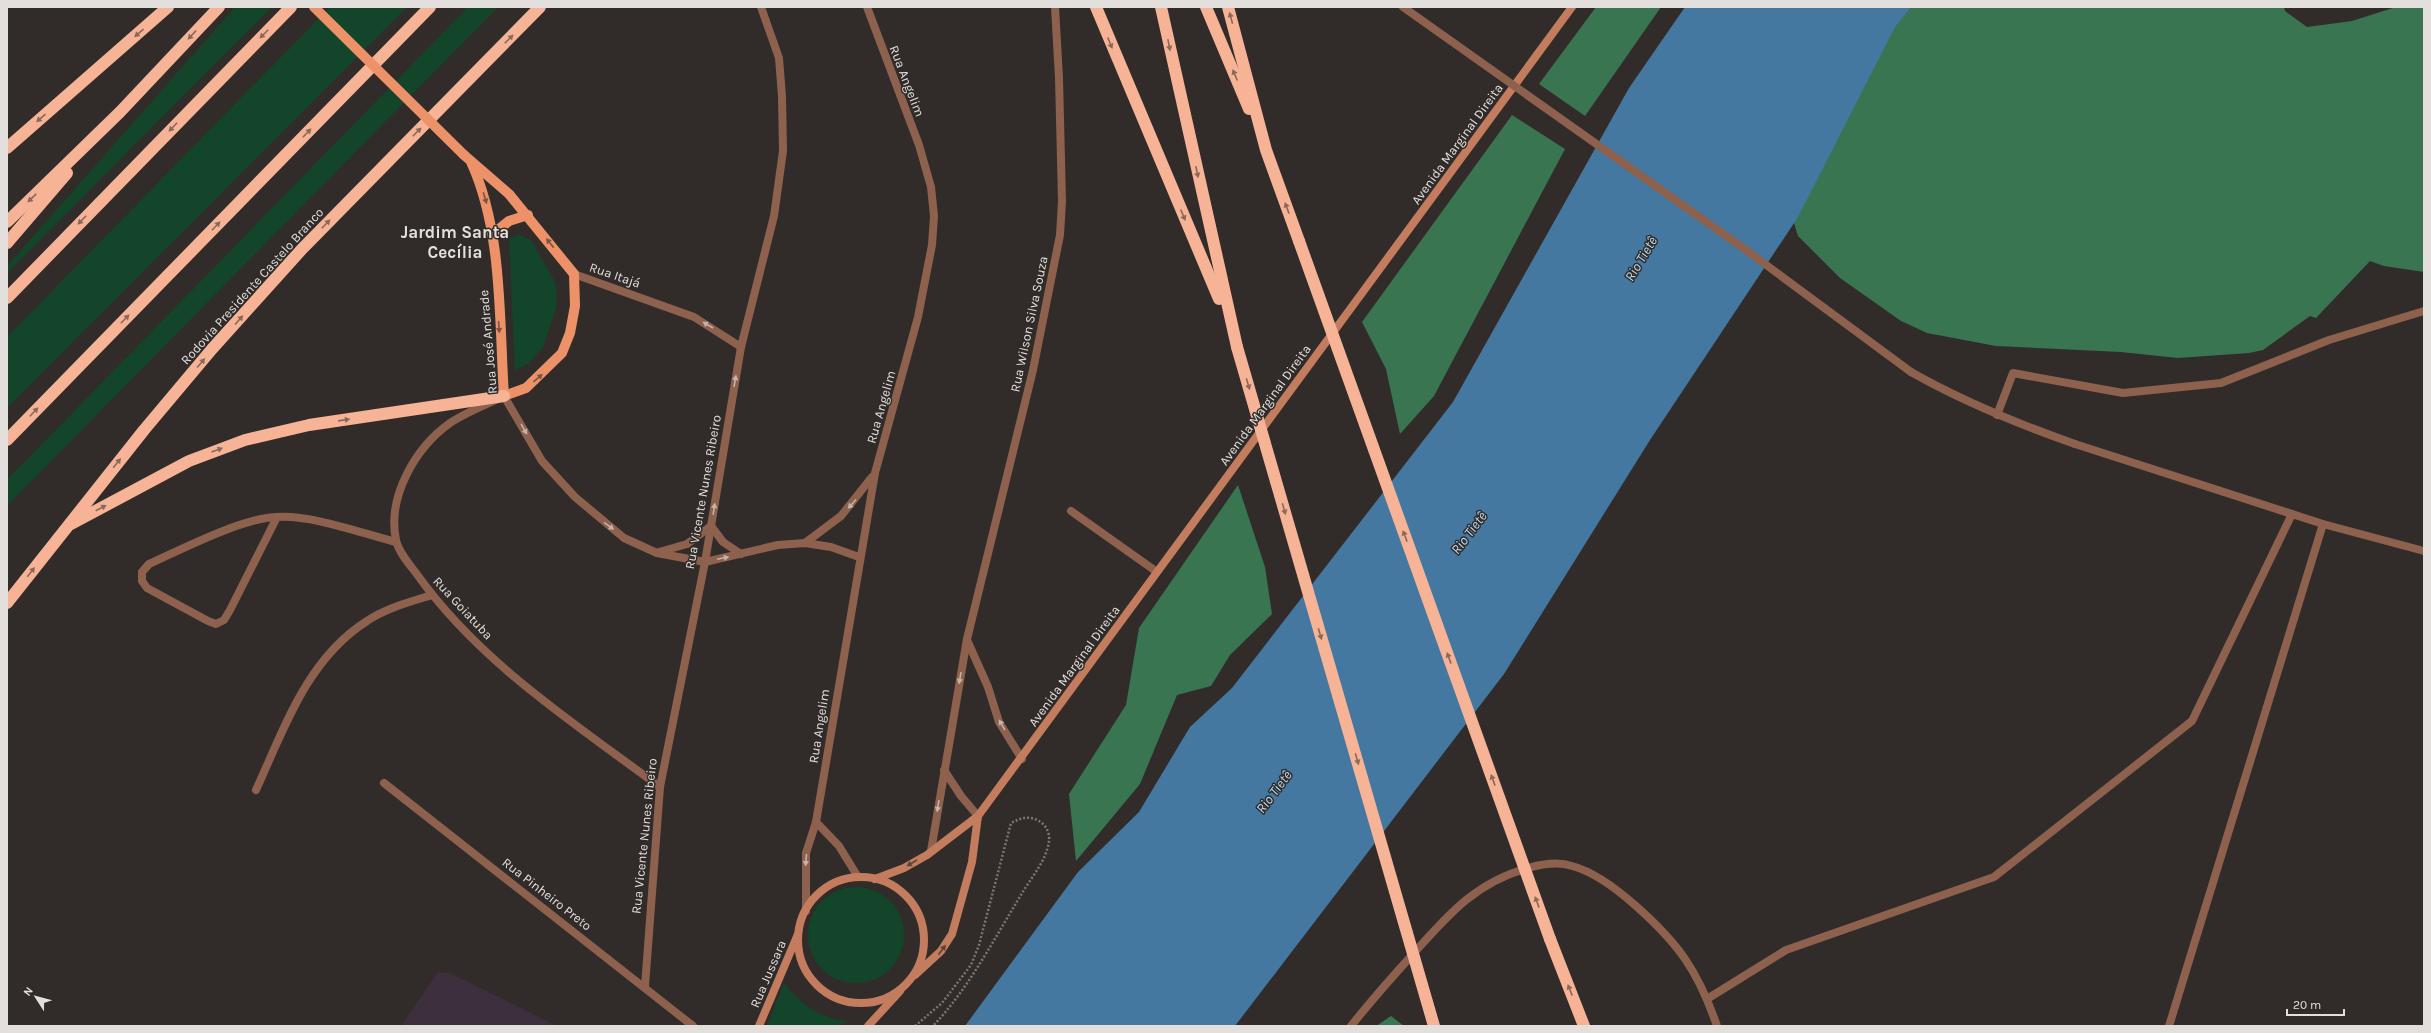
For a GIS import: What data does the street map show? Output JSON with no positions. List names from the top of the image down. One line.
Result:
{"streets":{"highway":["Rodovia Presidente Castelo Branco"],"main road":["Avenida Marginal Direita","Rua Itajá","Rua José Andrade","Rua Jussara"],"street":["Rua Angelim","Rua Wilson Silva Souza","Rua Vicente Nunes Ribeiro","Rua Goiatuba","Rua Pinheiro Preto"]},"crossings":[["Rua Angelim","Avenida Marginal Direita"],["Rua Angelim","Rua José Andrade"],["Rua Angelim","Rua Jussara"],["Avenida Marginal Direita","Rua Wilson Silva Souza"],["Avenida Marginal Direita","Rua Jussara"],["Rua Itajá","Rua José Andrade"],["Rua Itajá","Rua Vicente Nunes Ribeiro"],["Rua José Andrade","Rua Vicente Nunes Ribeiro"],["Rua José Andrade","Rua Goiatuba"],["Rua Vicente Nunes Ribeiro","Rua Goiatuba"],["Rua Vicente Nunes Ribeiro","Rua Pinheiro Preto"]],"one_way":["Rua Itajá","Rua José Andrade"],"districts":["Jardim Santa Cecília"],"water":["Rio Tietê"],"scale_bar":"20 m","north":"top left"}
